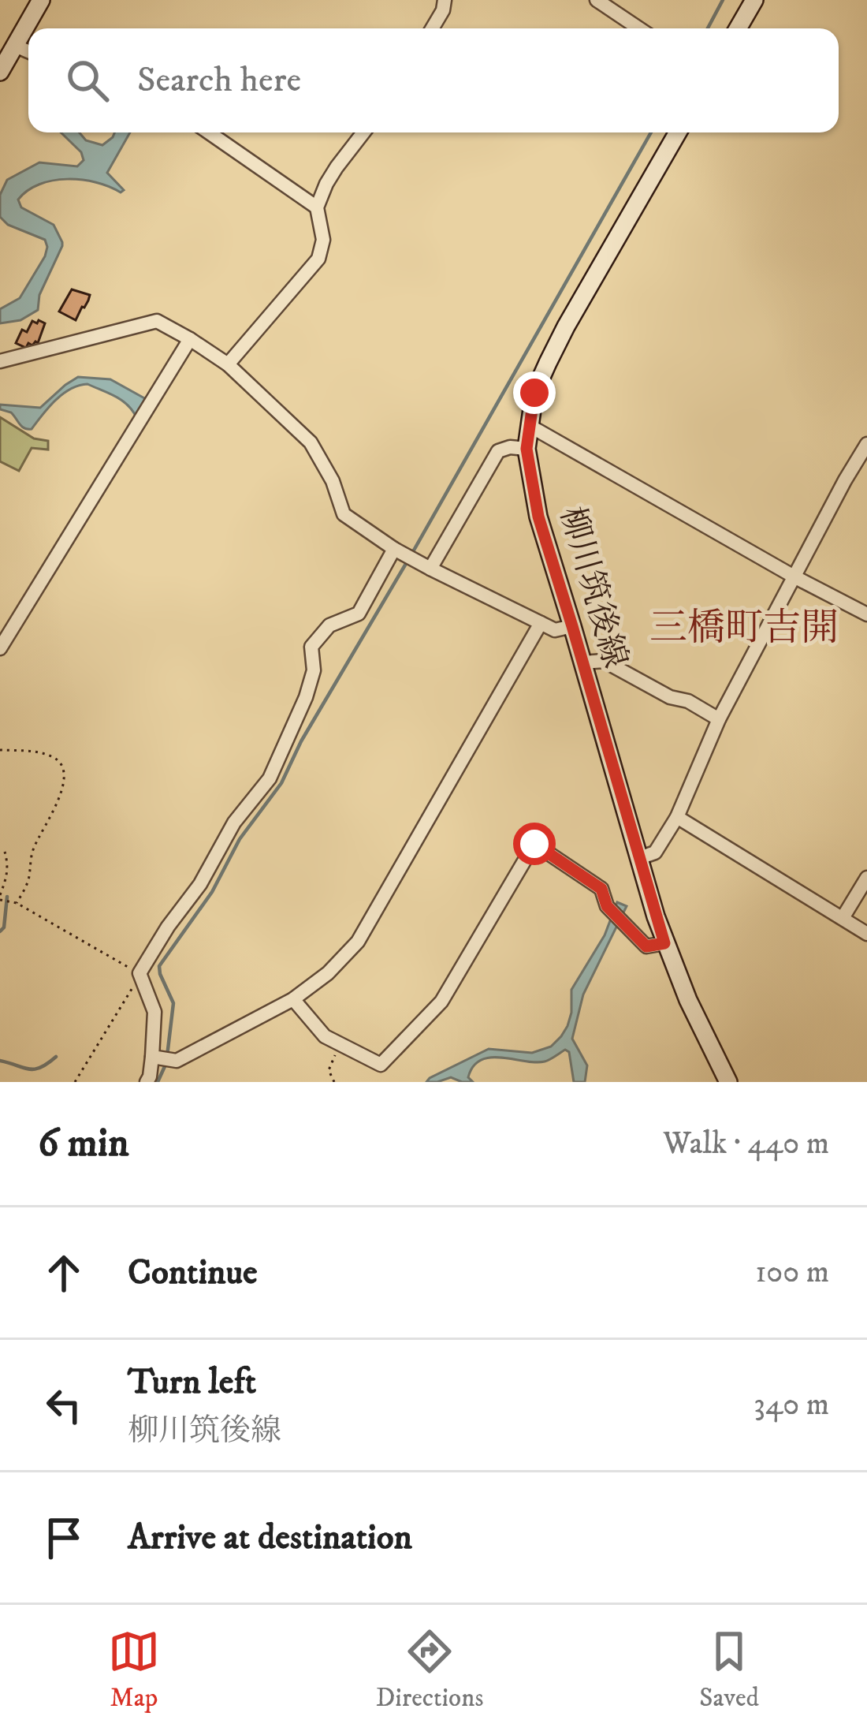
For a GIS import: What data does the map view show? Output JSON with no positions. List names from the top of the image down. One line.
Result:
{"streets":{"main road":["柳川筑後線"]},"districts":["三橋町吉開"],"page":{"search":"Search here","heading":["6 min","Walk · 440 m"],"list":[["Continue","100 m"],["Turn left","柳川筑後線","340 m"],"Arrive at destination"],"nav":["Map","Directions","Saved"]}}
